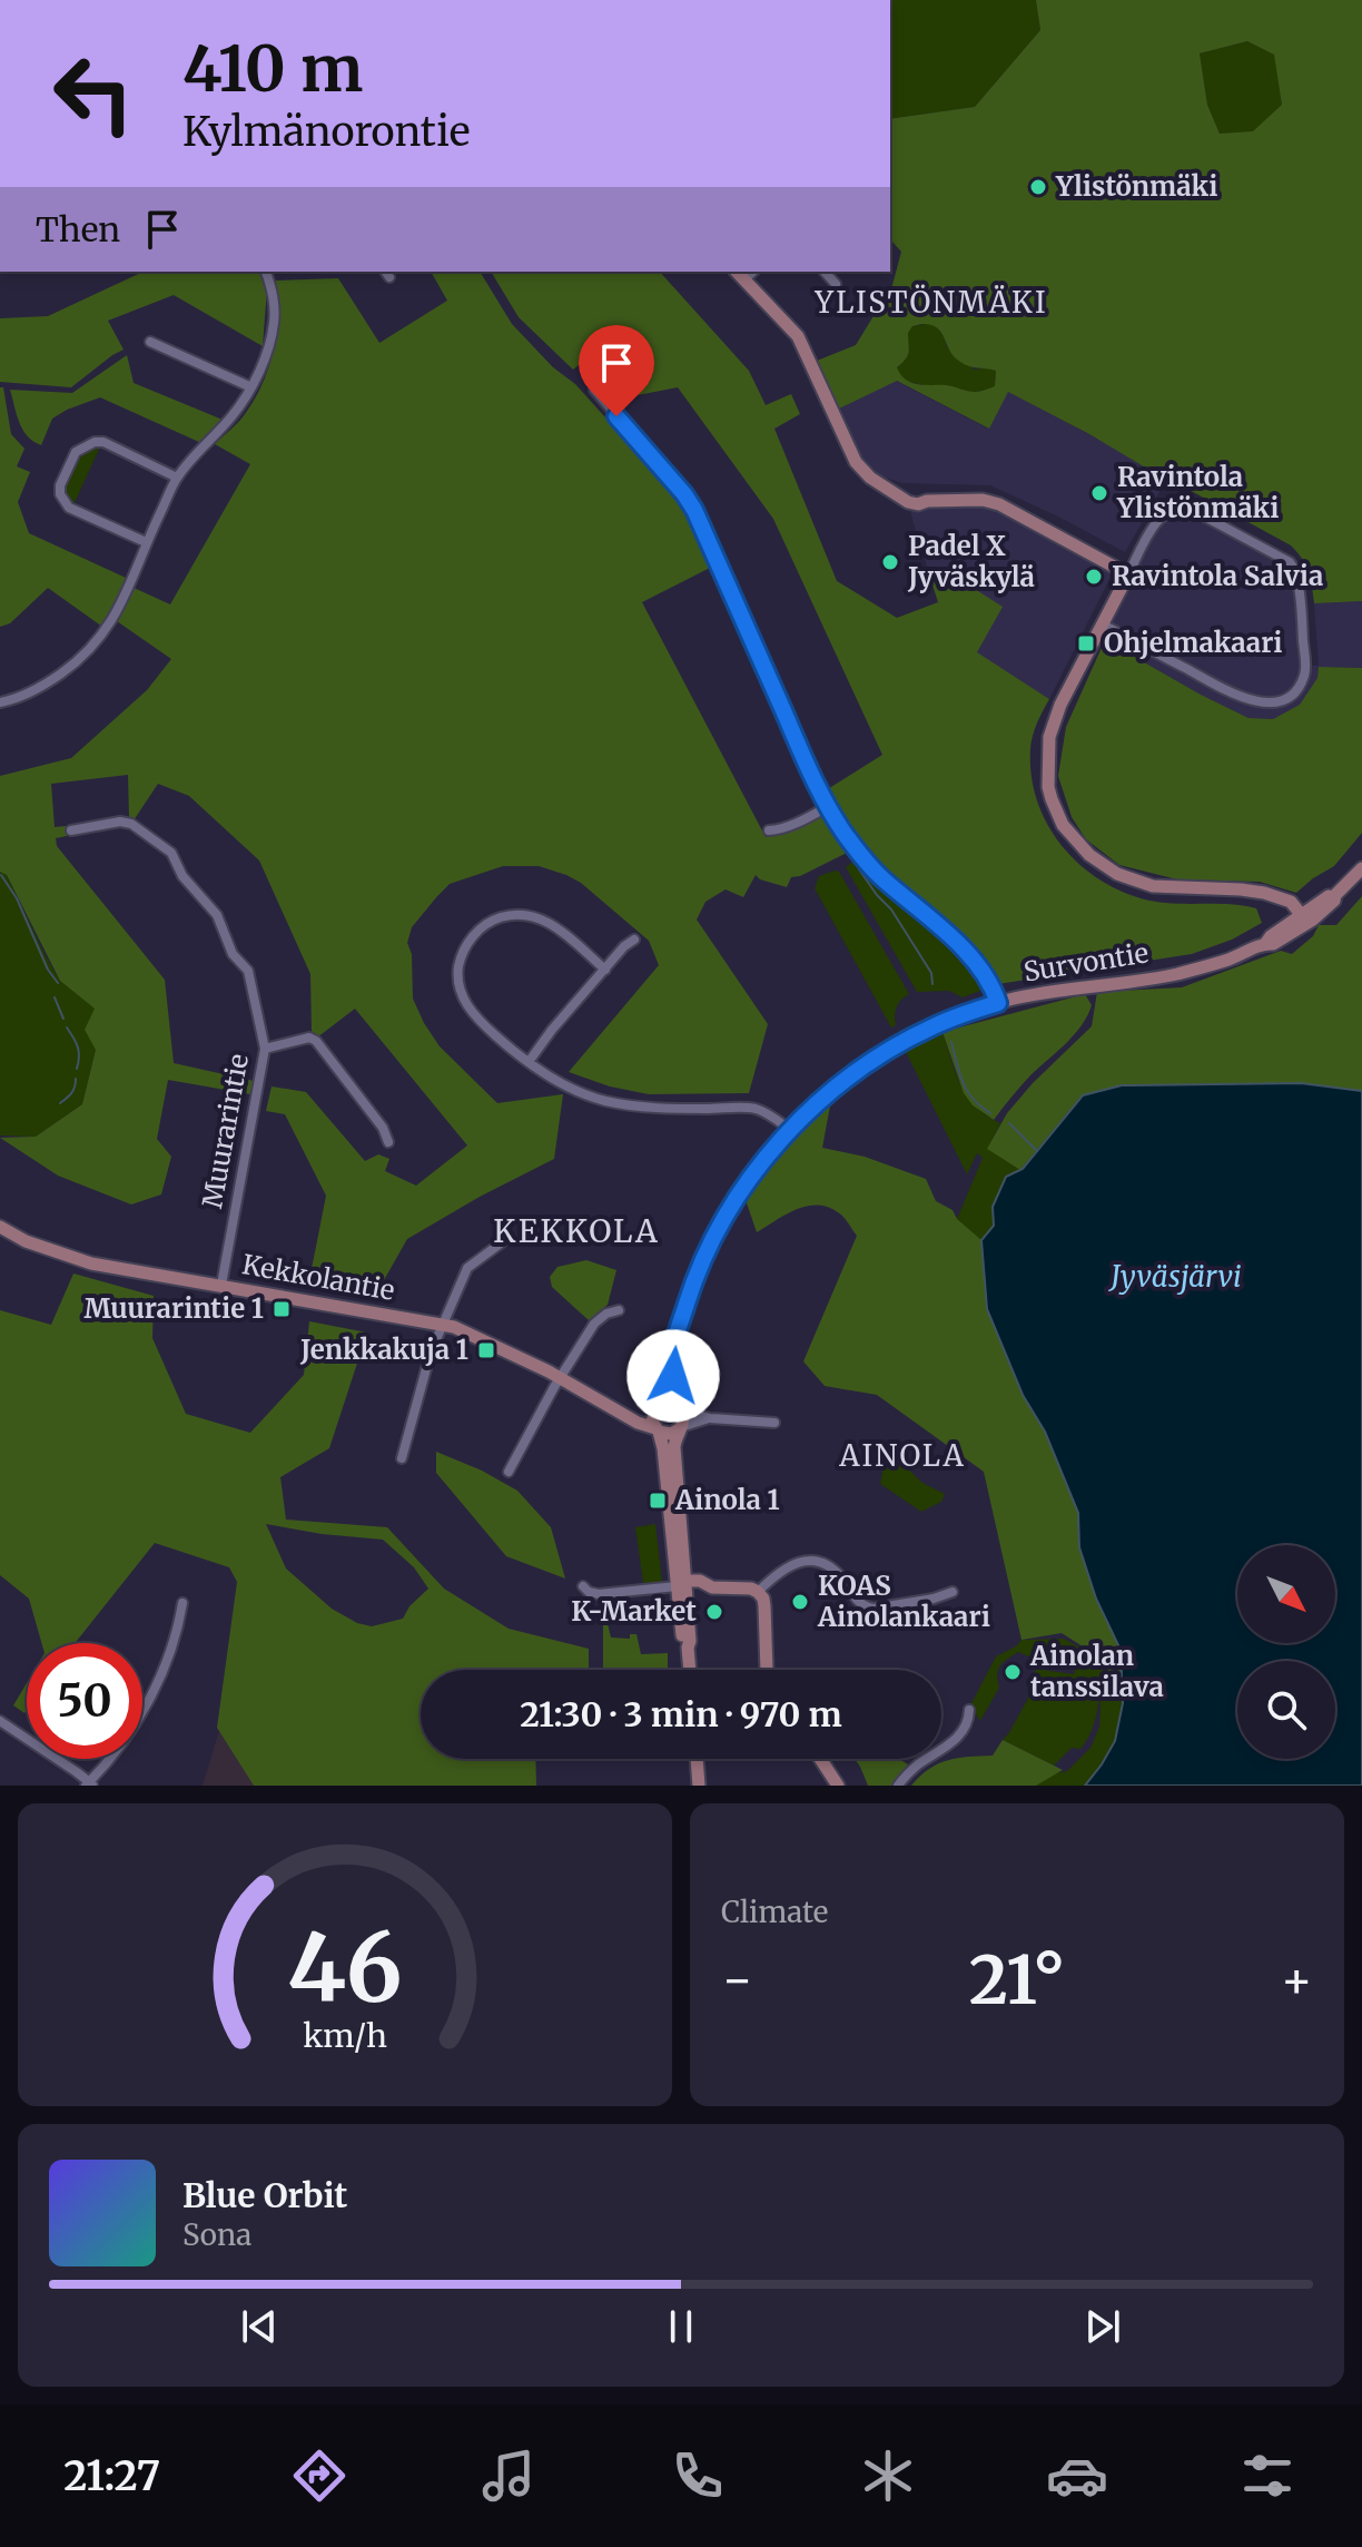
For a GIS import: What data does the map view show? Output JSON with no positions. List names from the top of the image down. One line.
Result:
{"streets":{"street":["Survontie","Muurarintie","Kekkolantie"]},"crossings":[["Survontie","Kekkolantie"],["Muurarintie","Kekkolantie"]],"districts":["YLISTÖNMÄKI","KEKKOLA","AINOLA"],"water":["Jyväsjärvi"],"places":{"other":["Ylistönmäki","Ravintola Ylistönmäki","Padel X Jyväskylä","Ravintola Salvia","KOAS Ainolankaari","K-Market","Ainolan tanssilava"],"transit":["Ohjelmakaari","Muurarintie 1","Jenkkakuja 1","Ainola 1"]},"north":"bottom right","page":{"turn":["410 m","Kylmänorontie"],"then":"Then","limit":"50","trip":"21:30 · 3 min · 970 m","tile":"Climate","heat":["−","21°","+"],"song":["Blue Orbit","Sona"],"tabs":"21:27","gauge":["46","km/h"]}}
